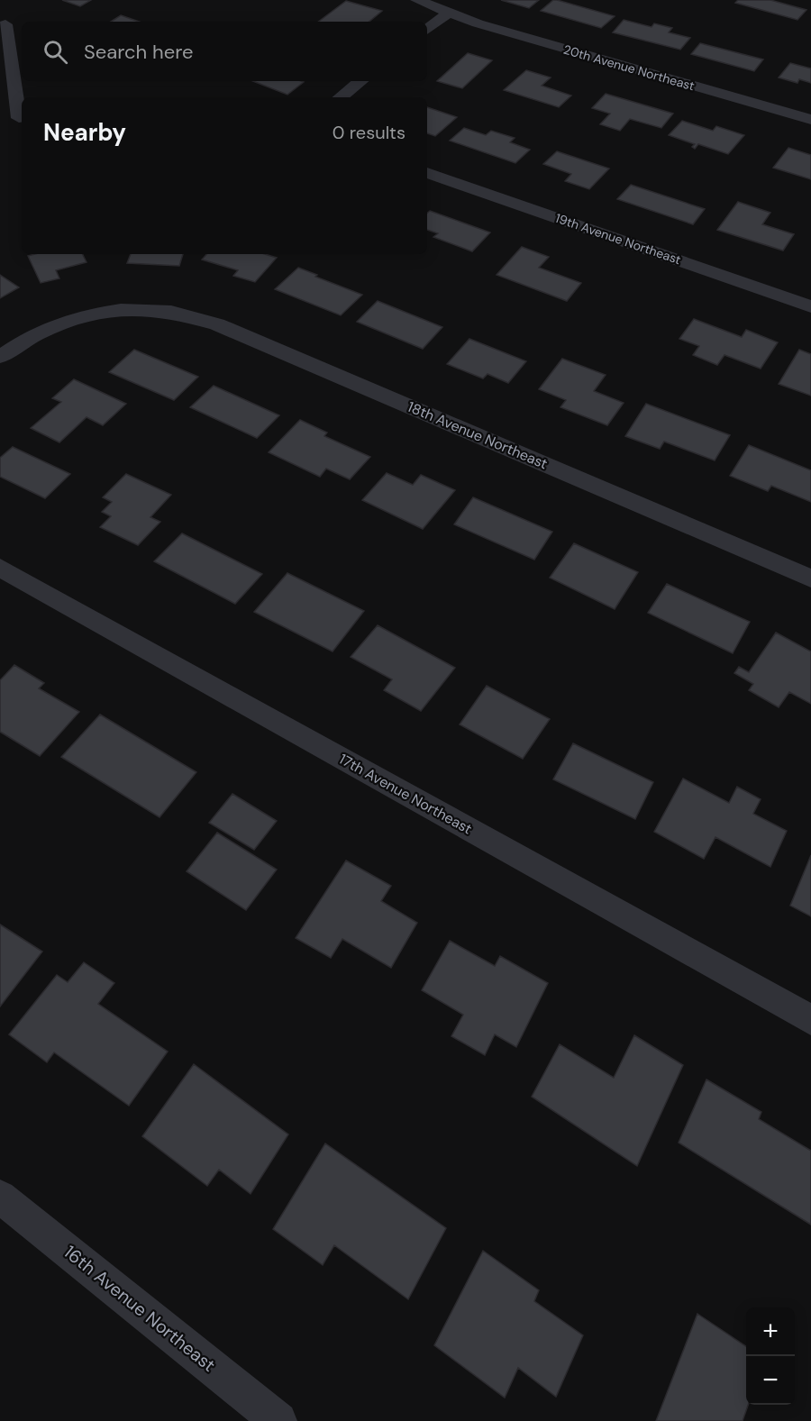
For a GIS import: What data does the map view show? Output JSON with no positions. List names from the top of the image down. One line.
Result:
{"streets":{"street":["20th Avenue Northeast","19th Avenue Northeast","18th Avenue Northeast","17th Avenue Northeast","16th Avenue Northeast"]},"page":{"search":"Search here","heading":["Nearby","0 results"],"map_buttons":["+","−"]}}
